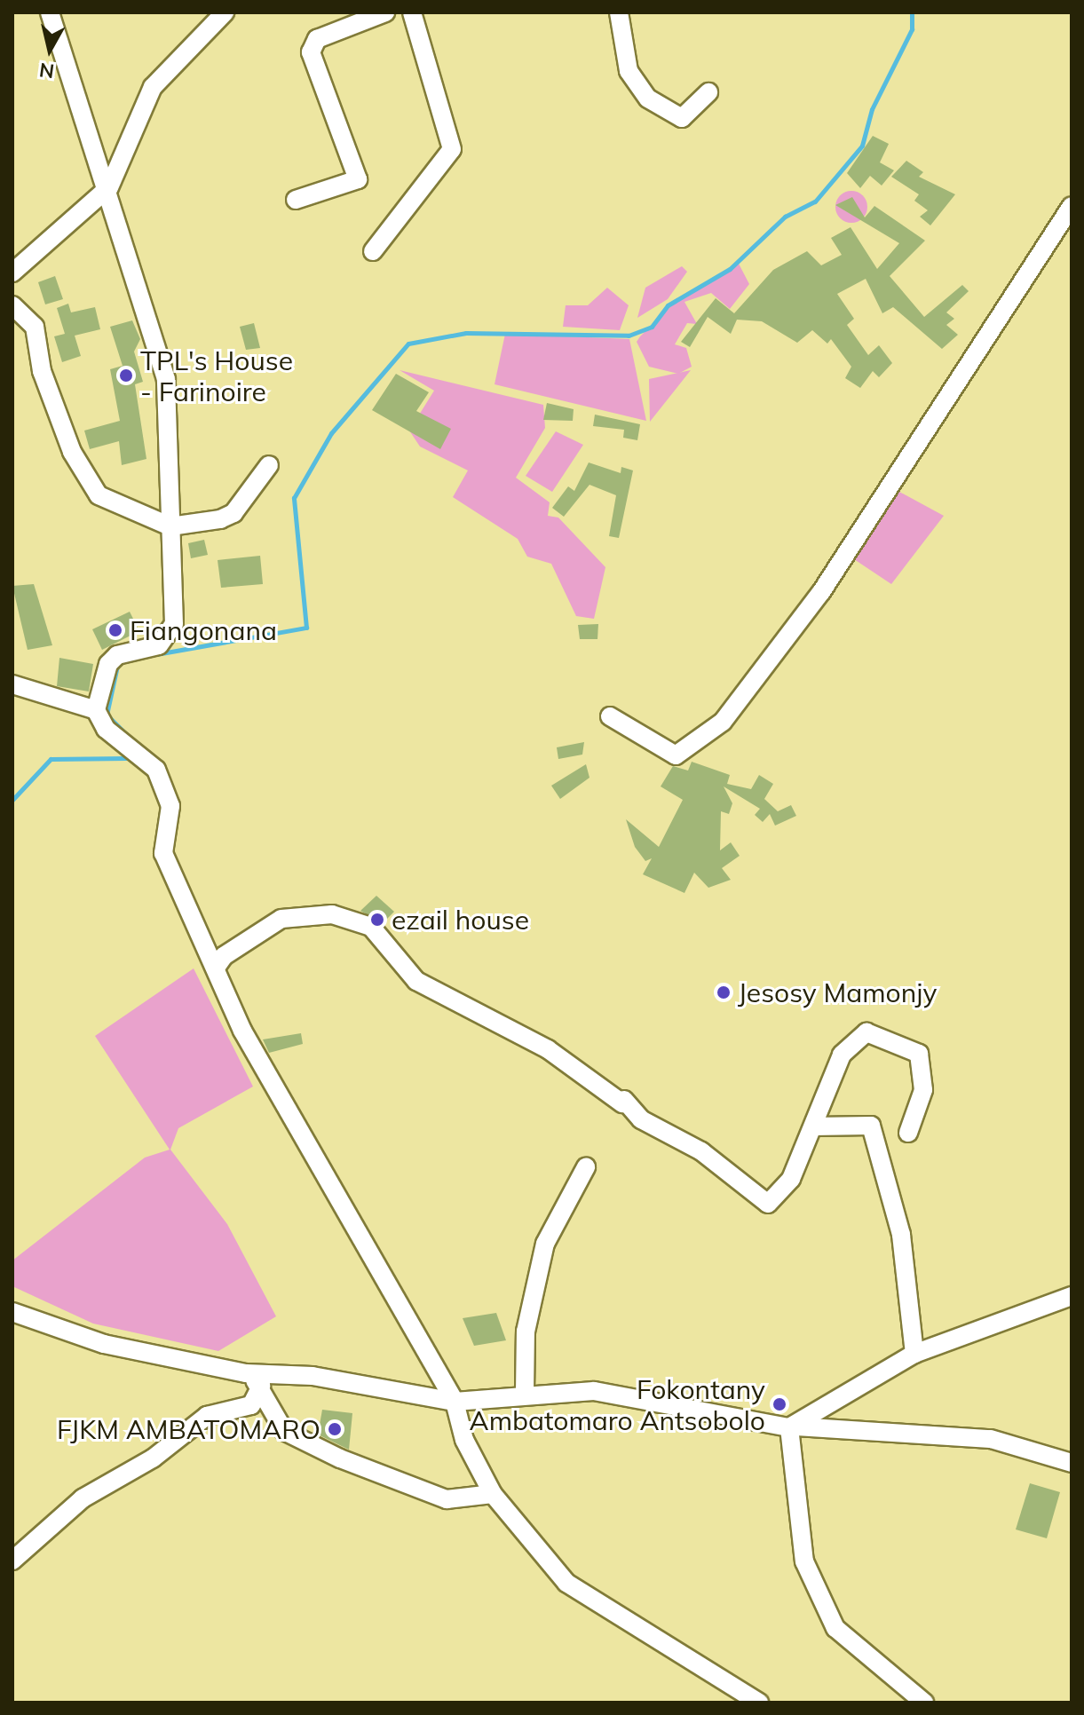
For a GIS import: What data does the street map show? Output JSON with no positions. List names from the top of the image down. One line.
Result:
{"places":["TPL's House - Farinoire","Fiangonana","ezail house","Jesosy Mamonjy","Fokontany Ambatomaro Antsobolo","FJKM AMBATOMARO"],"north":"bottom"}
